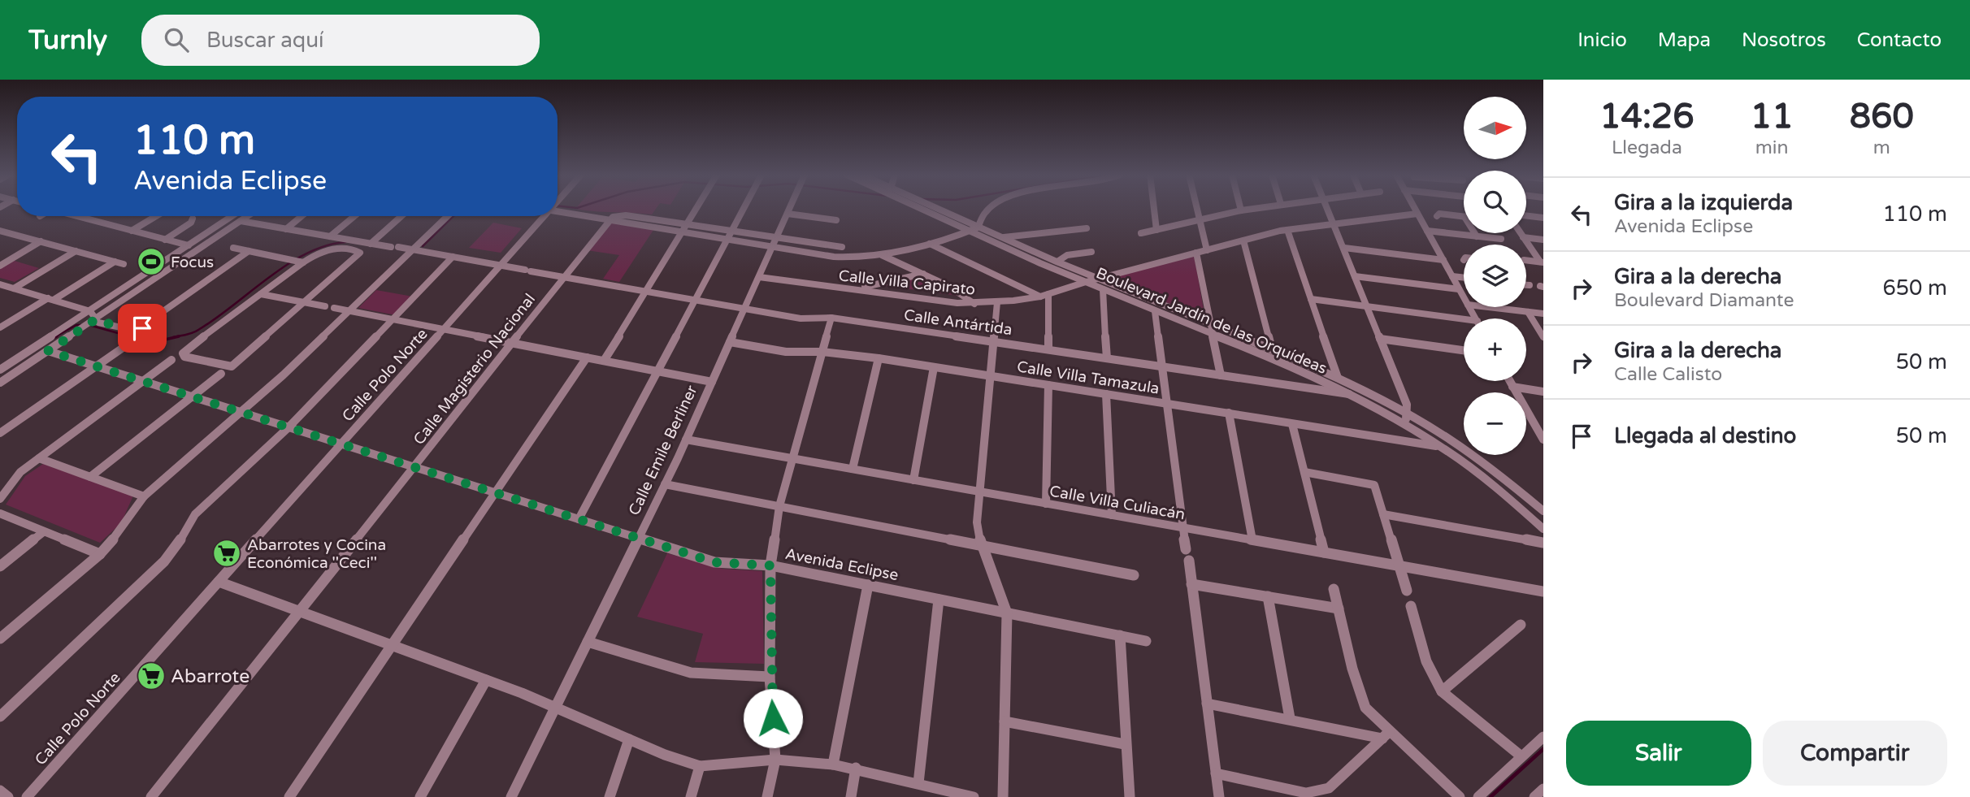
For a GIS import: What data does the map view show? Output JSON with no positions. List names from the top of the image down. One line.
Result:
{"streets":{"street":["Calle Villa Capirato","Boulevard Jardín de las Orquídeas","Calle Antártida","Calle Magisterio Nacional","Calle Polo Norte","Calle Villa Tamazula","Calle Emile Berliner","Calle Villa Culiacán","Avenida Eclipse"]},"crossings":[["Calle Villa Capirato","Boulevard Jardín de las Orquídeas"],["Calle Villa Capirato","Calle Emile Berliner"],["Boulevard Jardín de las Orquídeas","Calle Antártida"],["Boulevard Jardín de las Orquídeas","Calle Villa Tamazula"],["Calle Antártida","Calle Magisterio Nacional"],["Calle Antártida","Calle Polo Norte"],["Calle Antártida","Calle Emile Berliner"],["Calle Magisterio Nacional","Avenida Eclipse"],["Calle Polo Norte","Avenida Eclipse"],["Calle Villa Tamazula","Calle Emile Berliner"],["Calle Emile Berliner","Calle Villa Culiacán"],["Calle Emile Berliner","Avenida Eclipse"]],"places":{"sports":["Focus"],"supermarket":["Abarrotes y Cocina Económica ''Ceci''","Abarrote"]},"north":"right","page":{"header":"Turnly","search":"Buscar aquí","nav":["Inicio","Mapa","Nosotros","Contacto"],"eta":["14:26","Llegada","11","min","860","m"],"map_buttons":["+","−"],"turn":["110 m","Avenida Eclipse"],"list":[{"name":"Gira a la izquierda","note":"Avenida Eclipse","value":"110 m"},{"name":"Gira a la derecha","note":"Boulevard Diamante","value":"650 m"},{"name":"Gira a la derecha","note":"Calle Calisto","value":"50 m"},{"name":"Llegada al destino","value":"50 m"}],"buttons":["Salir","Compartir"]}}
